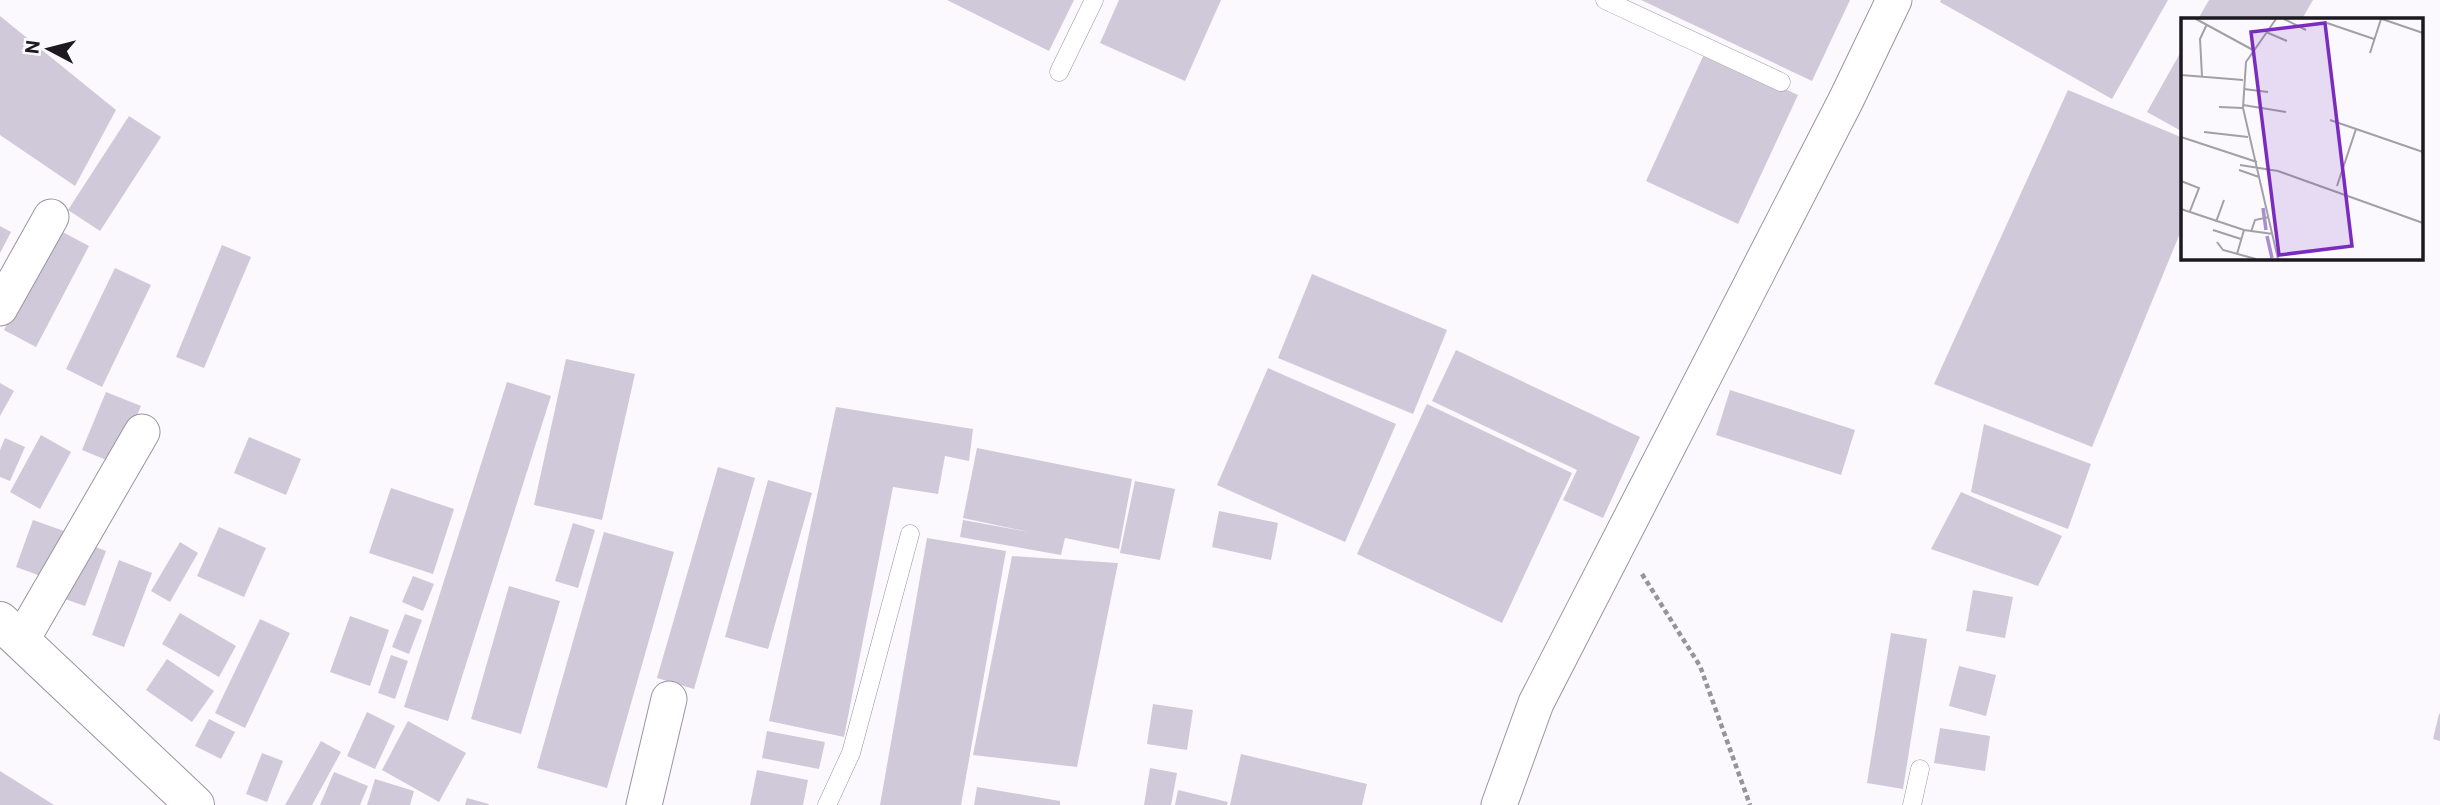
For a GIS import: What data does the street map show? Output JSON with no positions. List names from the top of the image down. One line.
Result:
{"north":"left"}
